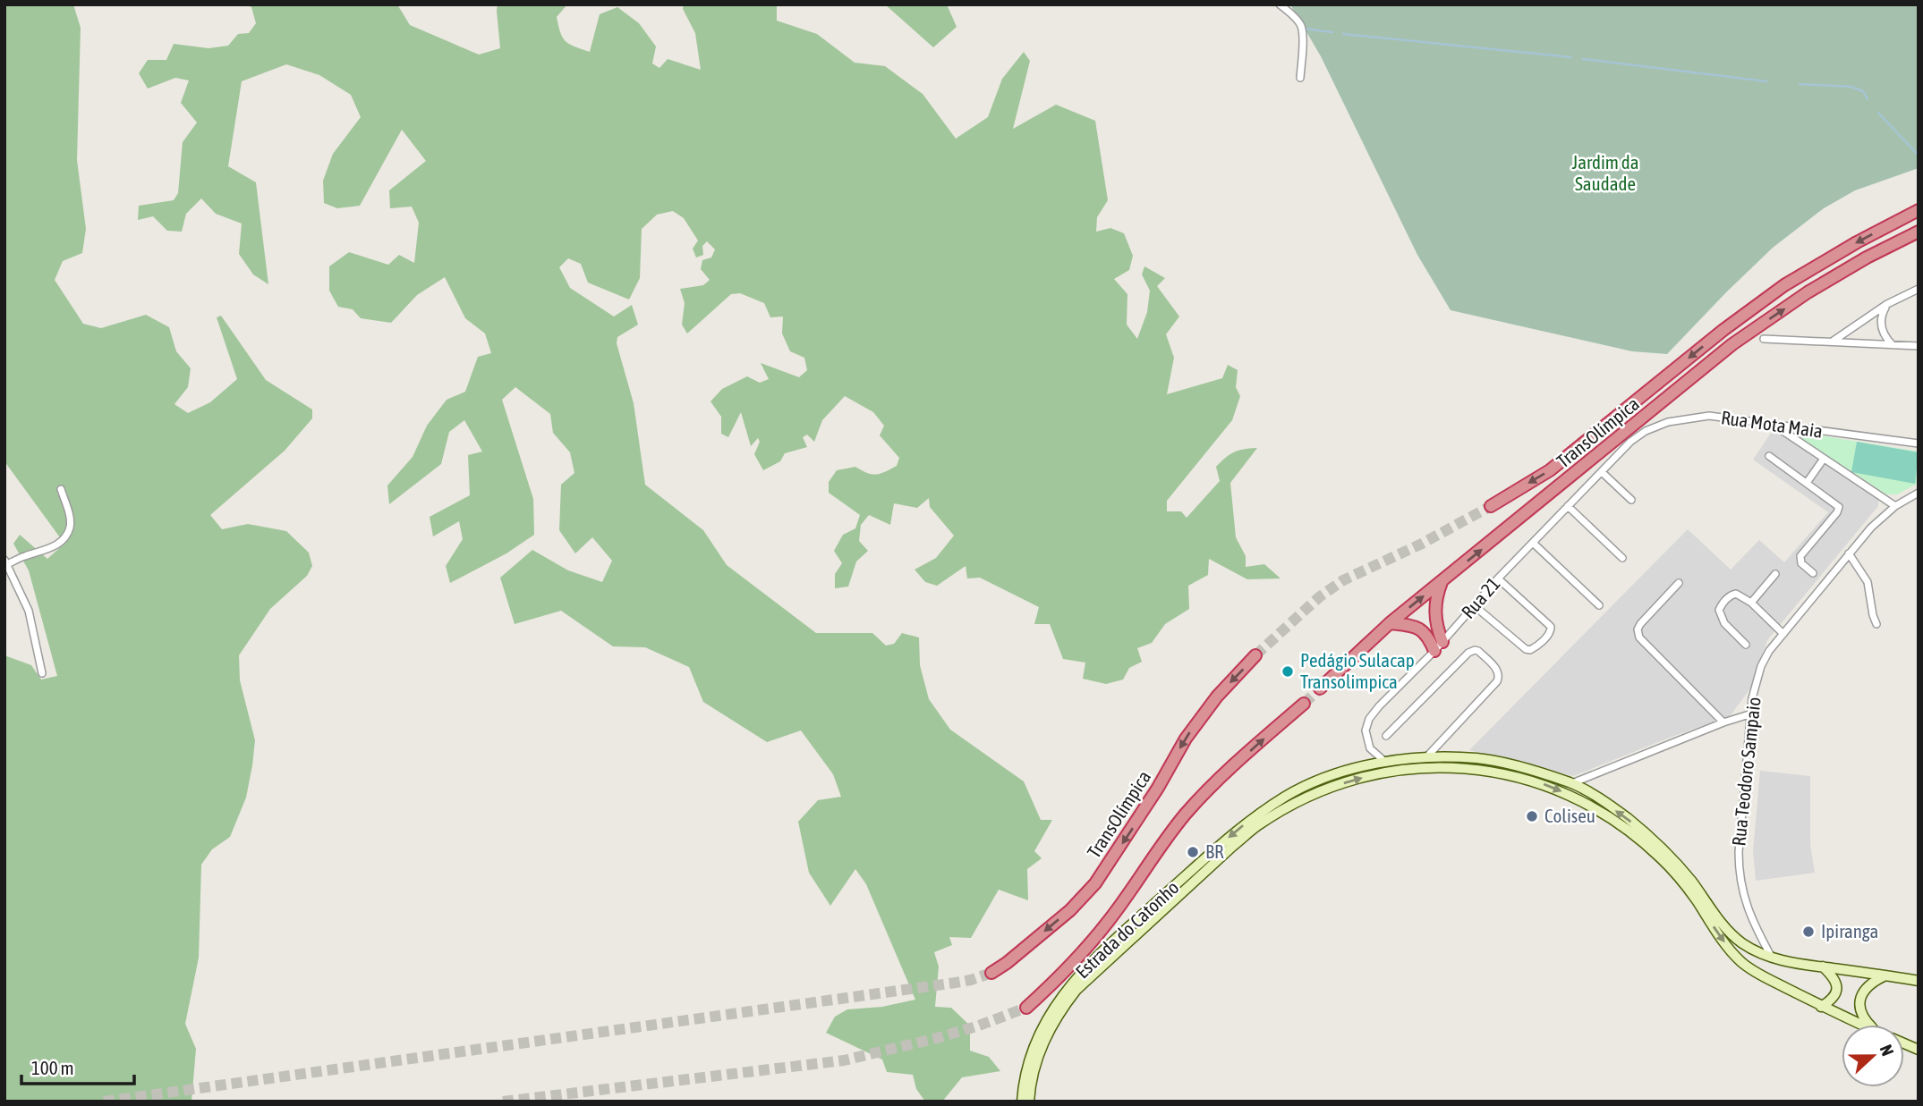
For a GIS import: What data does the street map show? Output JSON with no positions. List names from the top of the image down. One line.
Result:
{"streets":{"highway":["TransOlímpica"],"main road":["Estrada do Catonho"],"street":["Rua Mota Maia","Rua 21","Rua Teodoro Sampaio"]},"crossings":[["Rua Mota Maia","Rua 21"],["Rua 21","Estrada do Catonho"],["Rua Teodoro Sampaio","Estrada do Catonho"]],"parks":["Jardim da Saudade"],"places":["Pedágio Sulacap Transolimpica","Coliseu","BR","Ipiranga"],"scale_bar":"100 m","north":"right"}
